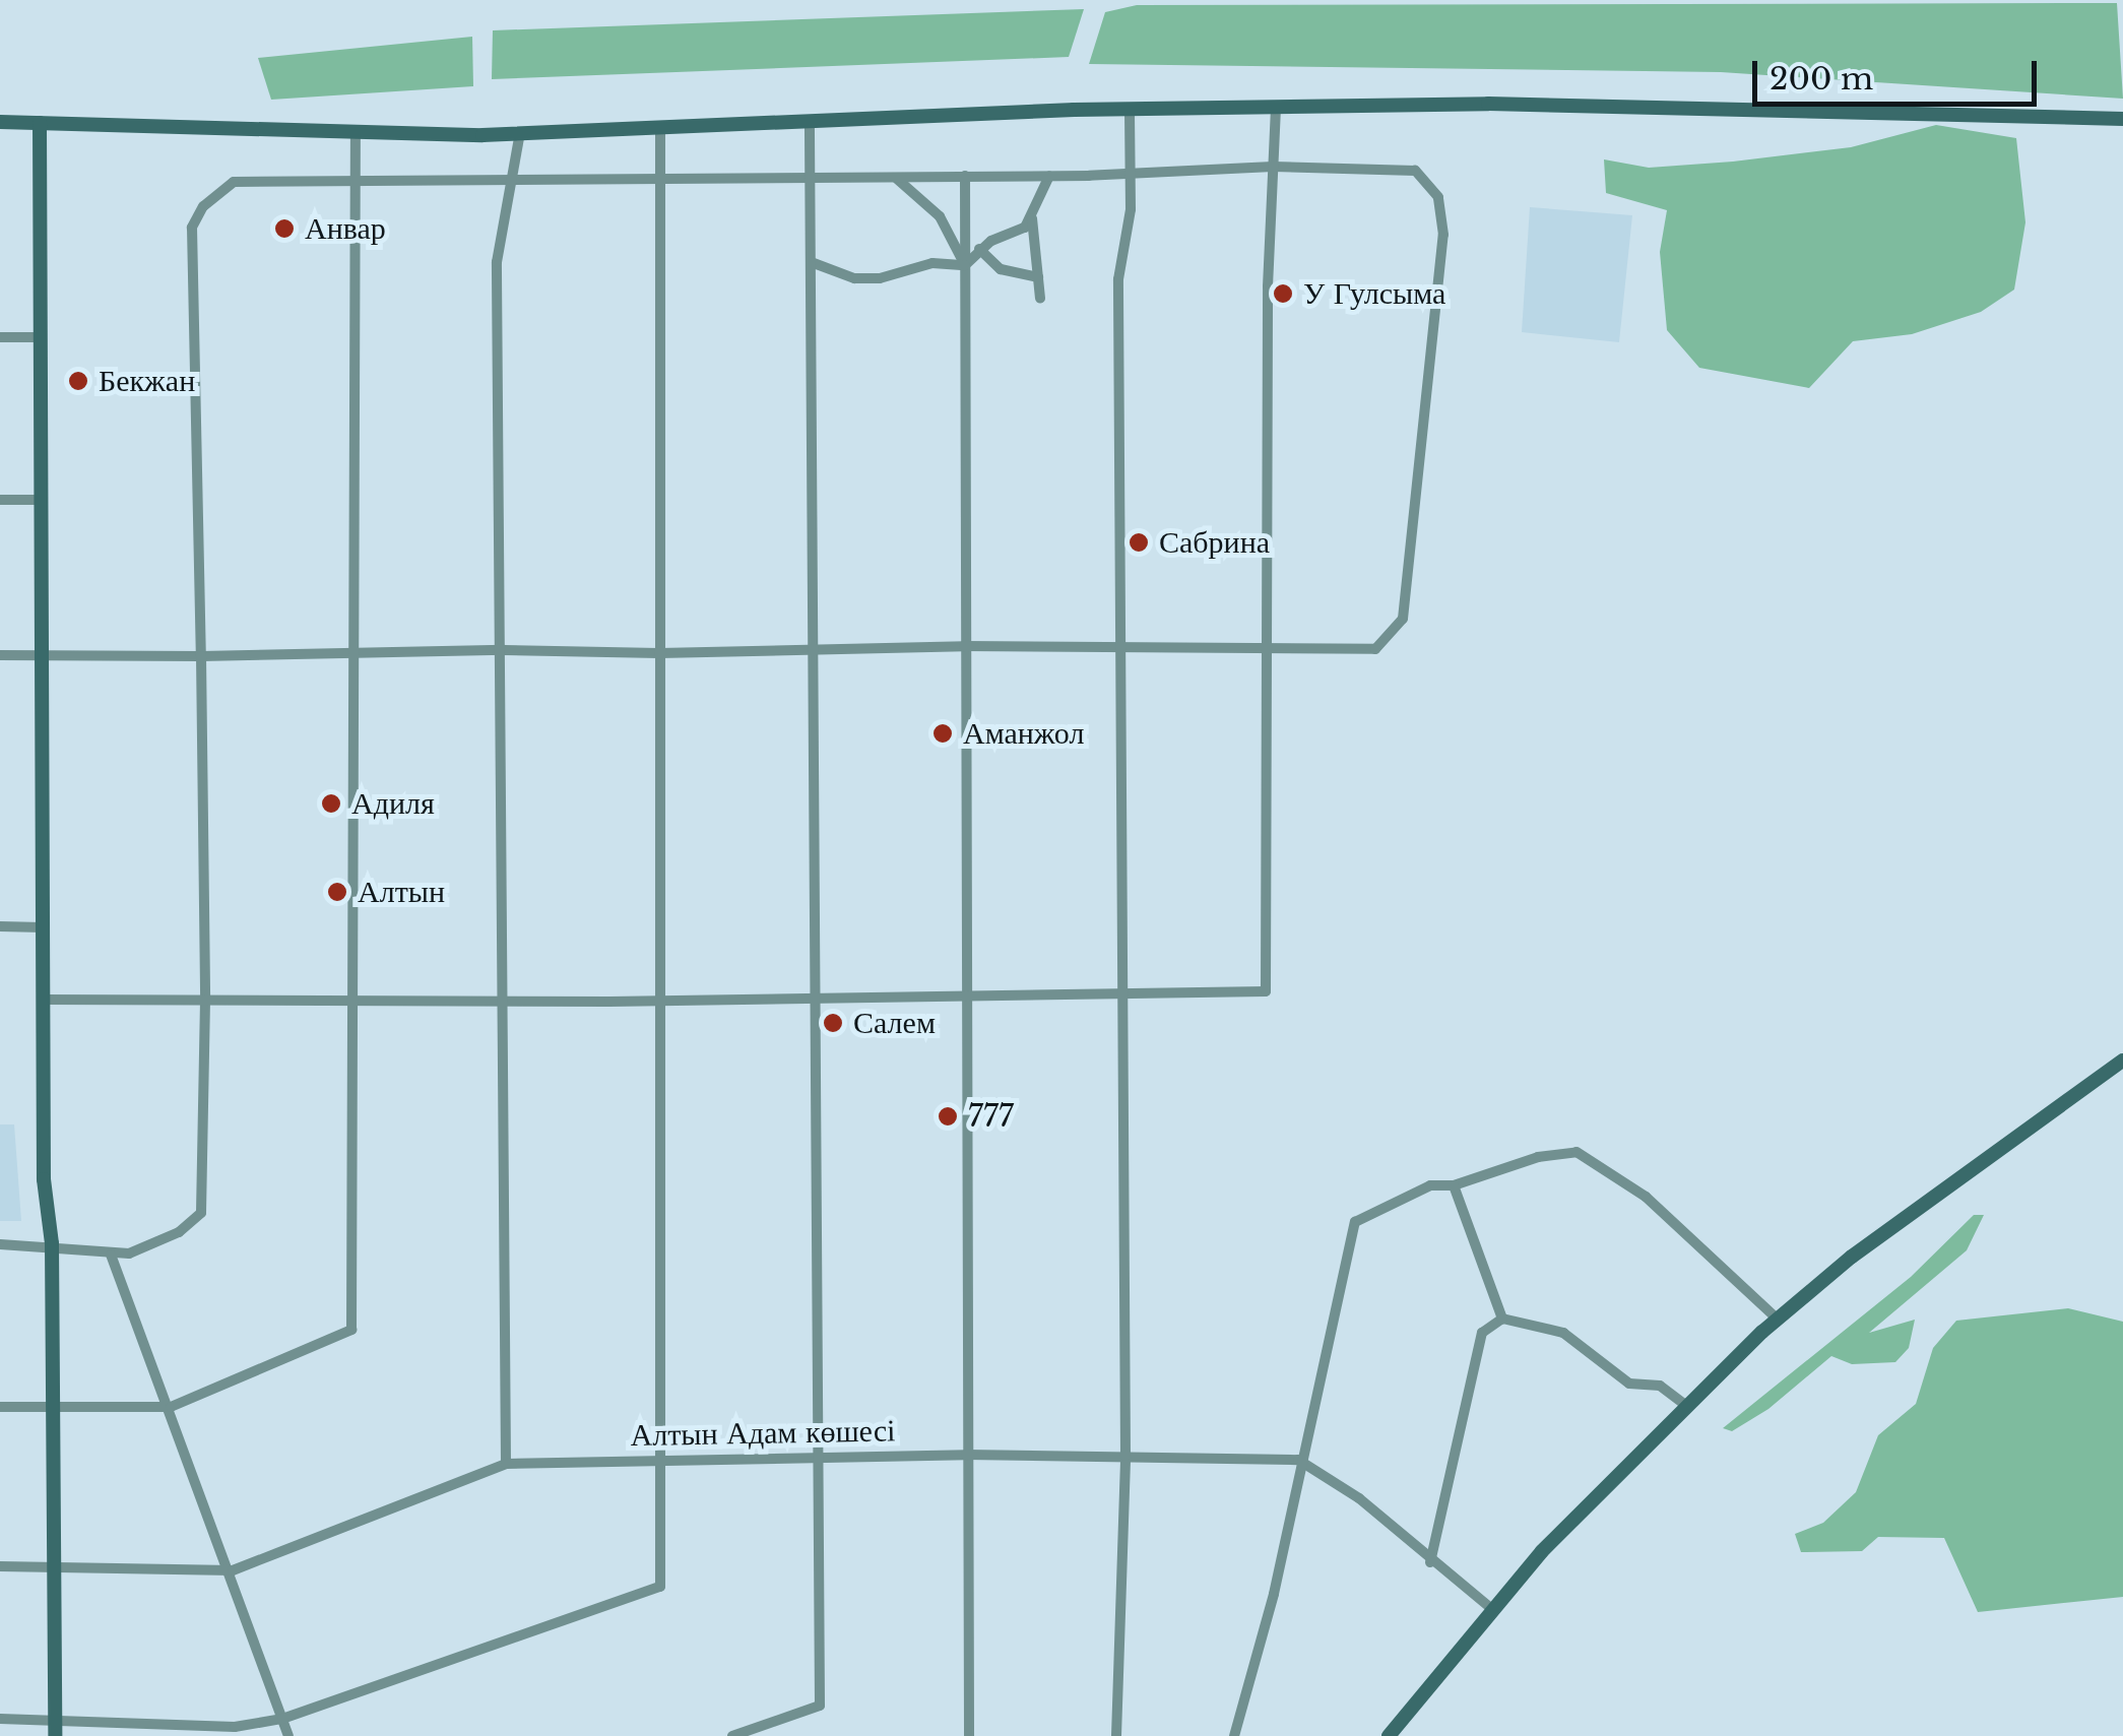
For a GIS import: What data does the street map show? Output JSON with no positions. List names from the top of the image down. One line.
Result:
{"streets":{"street":["Алтын Адам көшесі"]},"places":["Анвар","У Гулсыма","Бекжан","Сабрина","Аманжол","Адиля","Алтын","Салем","777"],"scale_bar":"200 m"}
